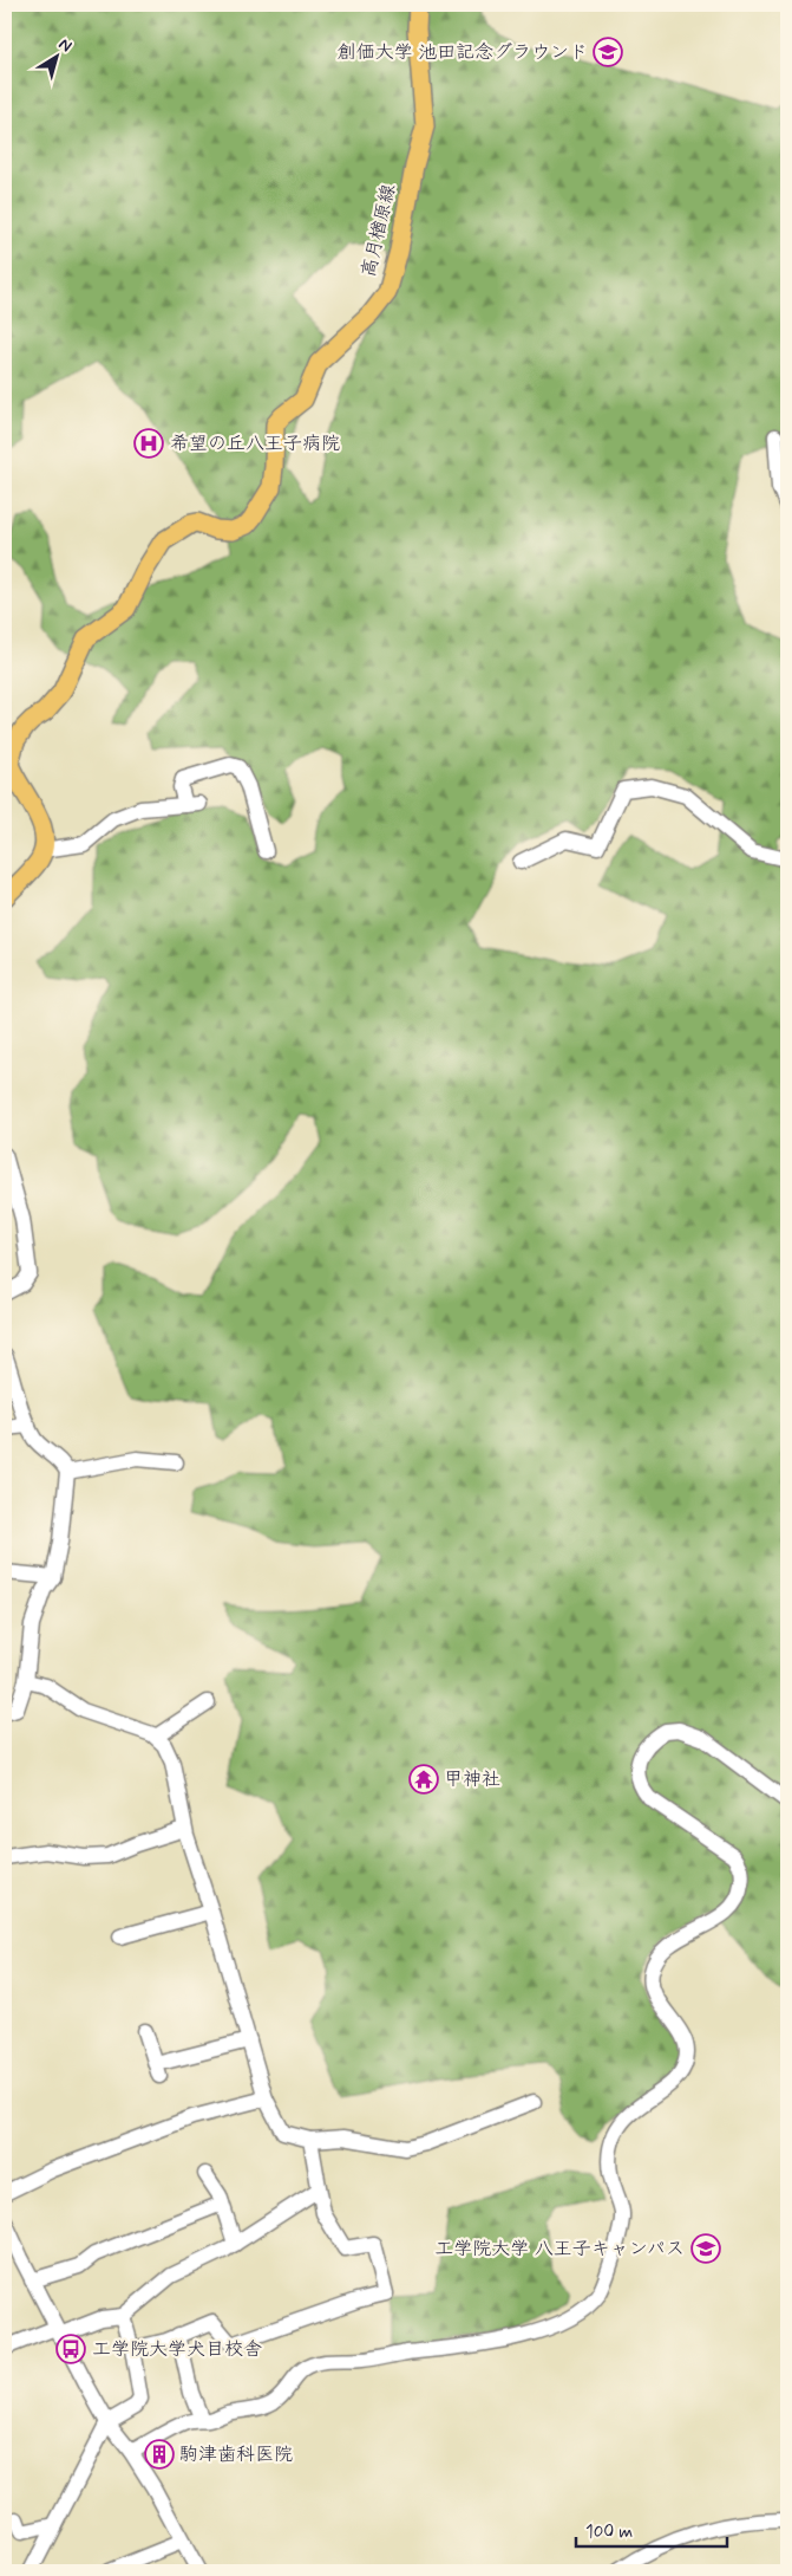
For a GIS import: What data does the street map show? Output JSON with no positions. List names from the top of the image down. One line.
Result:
{"streets":{"main road":["高月楢原線"]},"places":{"school or university":["創価大学 池田記念グラウンド","工学院大学 八王子キャンパス"],"hospital":["希望の丘八王子病院"],"temple":["甲神社"],"bus stop":["工学院大学犬目校舎"],"building":["駒津歯科医院"]},"scale_bar":"100 m","north":"top right"}
